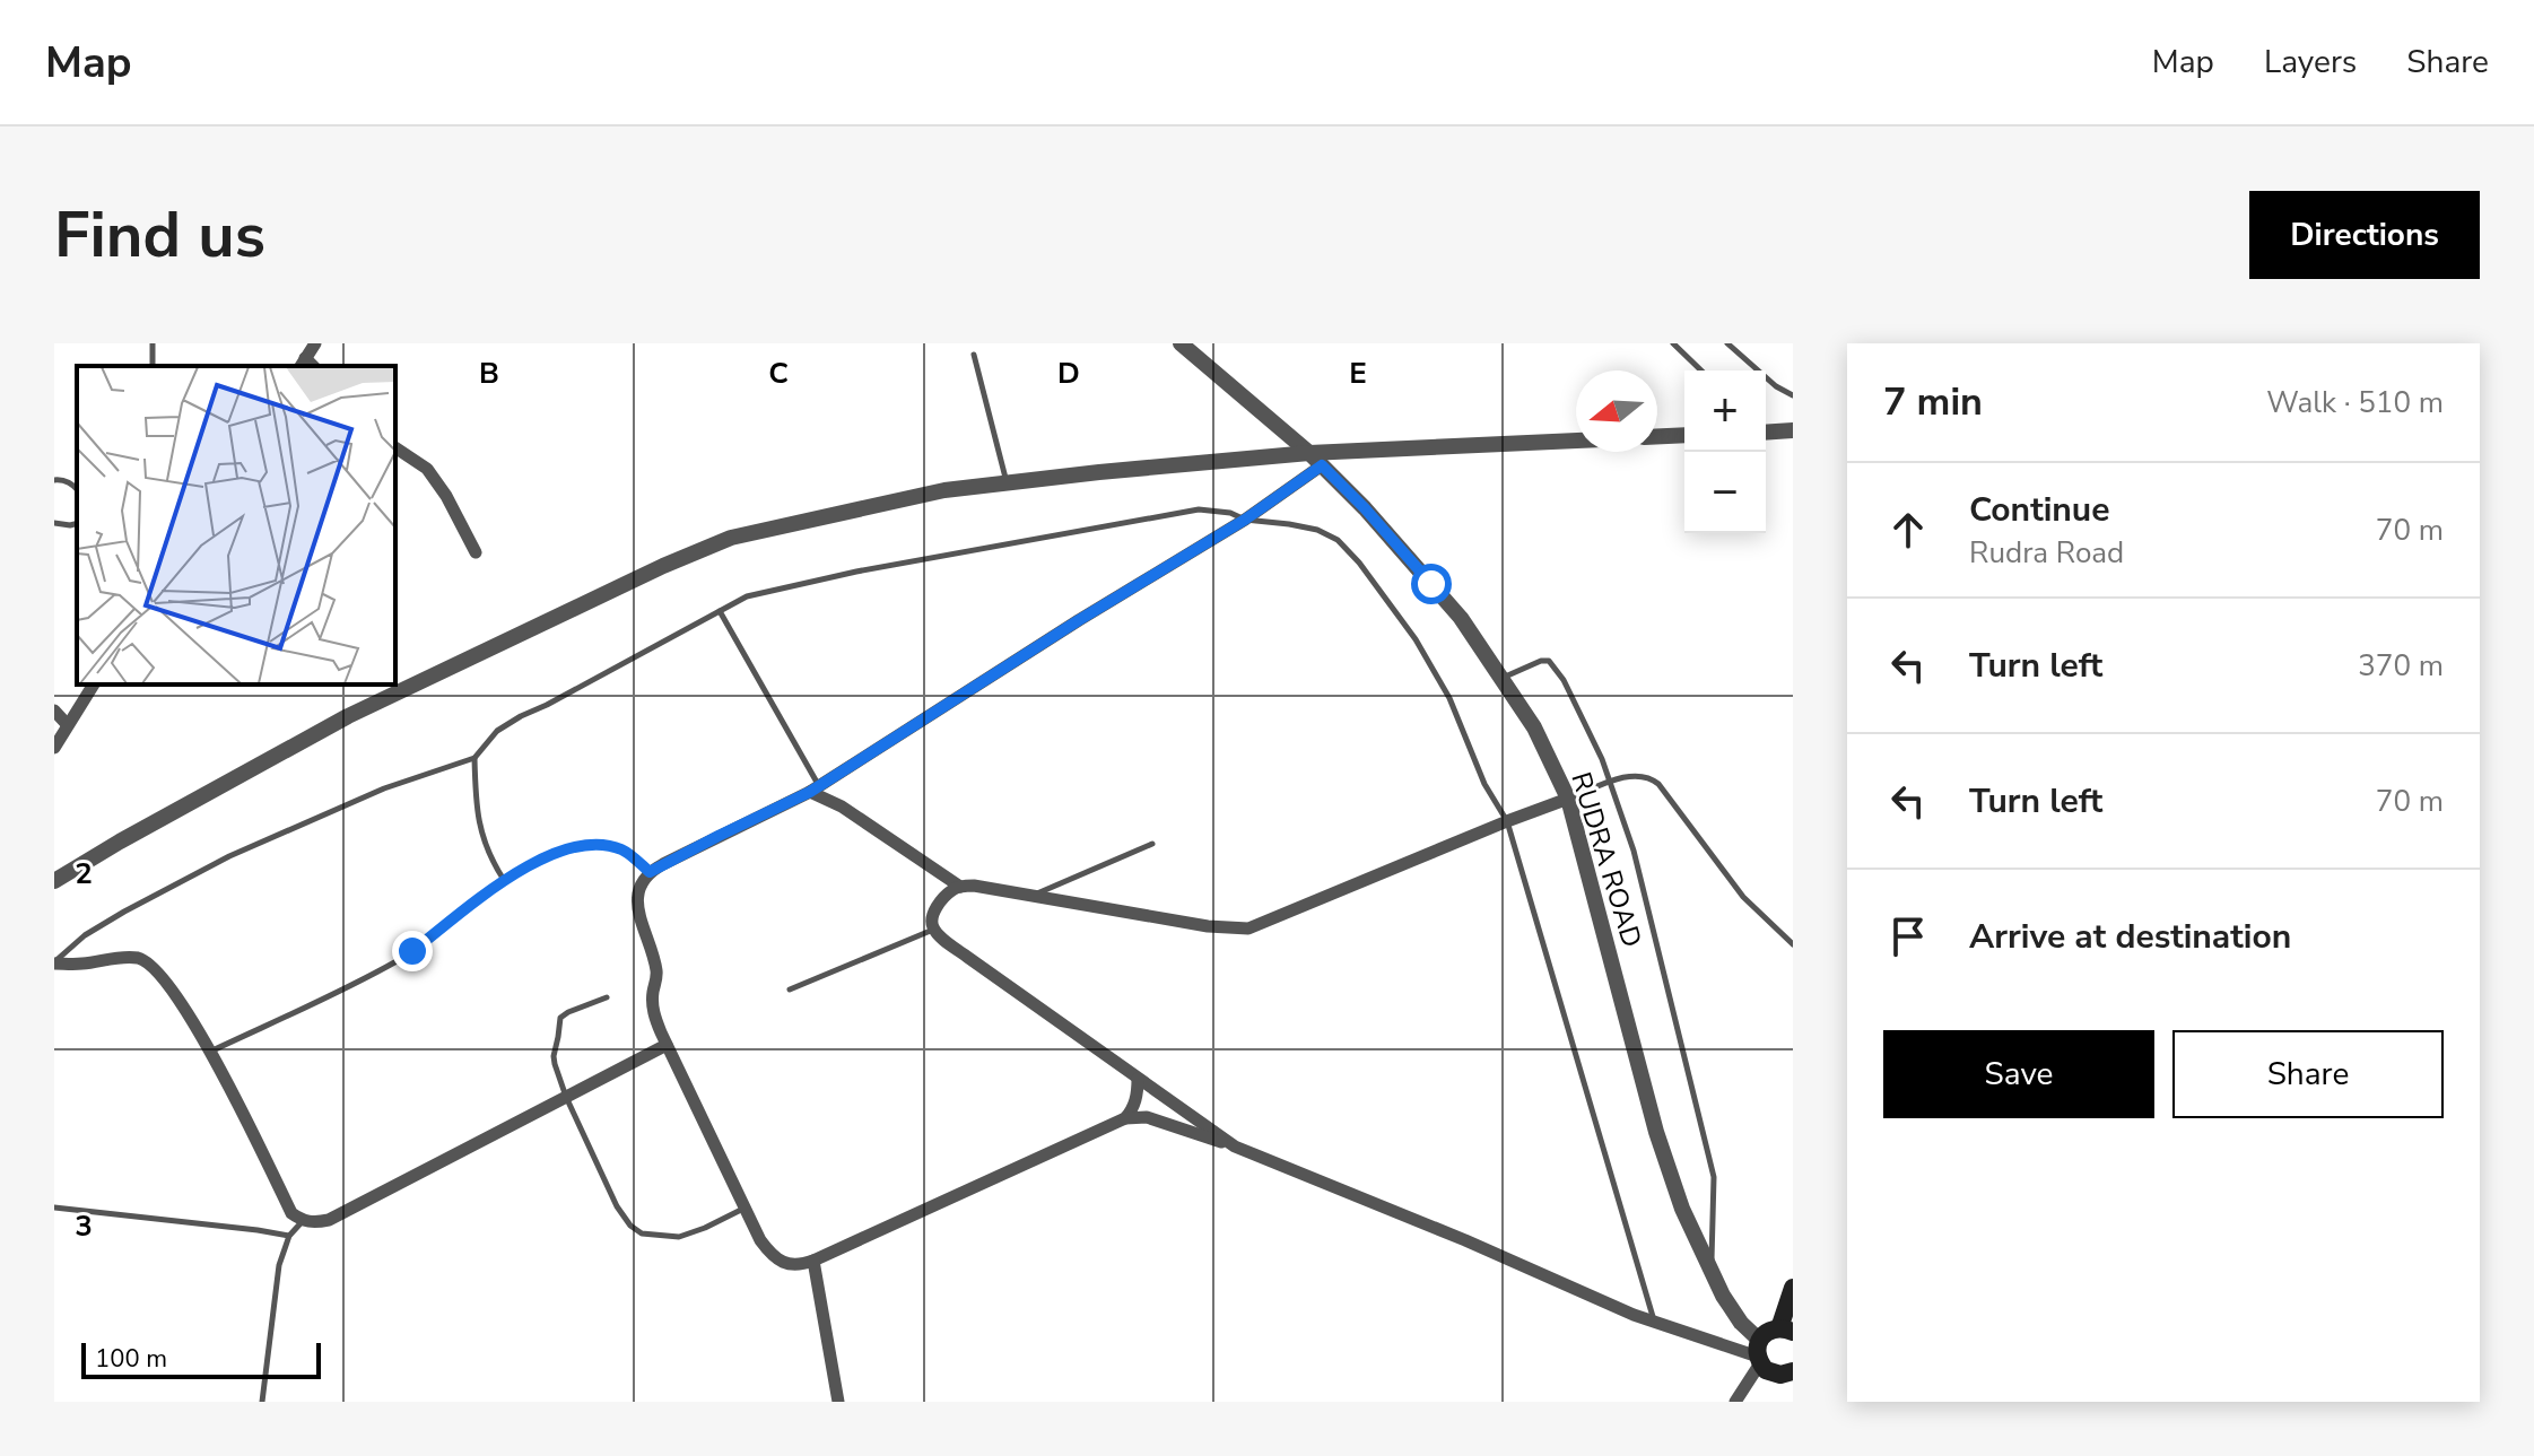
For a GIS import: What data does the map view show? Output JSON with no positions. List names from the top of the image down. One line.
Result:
{"streets":{"street":["RUDRA ROAD"]},"scale_bar":"100 m","north":"left","page":{"header":"Map","nav":["Map","Layers","Share"],"buttons":["Directions",["Save","Share"]],"title":"Find us","heading":["7 min","Walk · 510 m"],"map_buttons":["+","−"],"list":[["Continue","Rudra Road","70 m"],["Turn left","370 m"],["Turn left","70 m"],"Arrive at destination"],"scale":"100 m"},"grid":{"columns":["B","C","D","E"],"rows":["2","3"]}}
